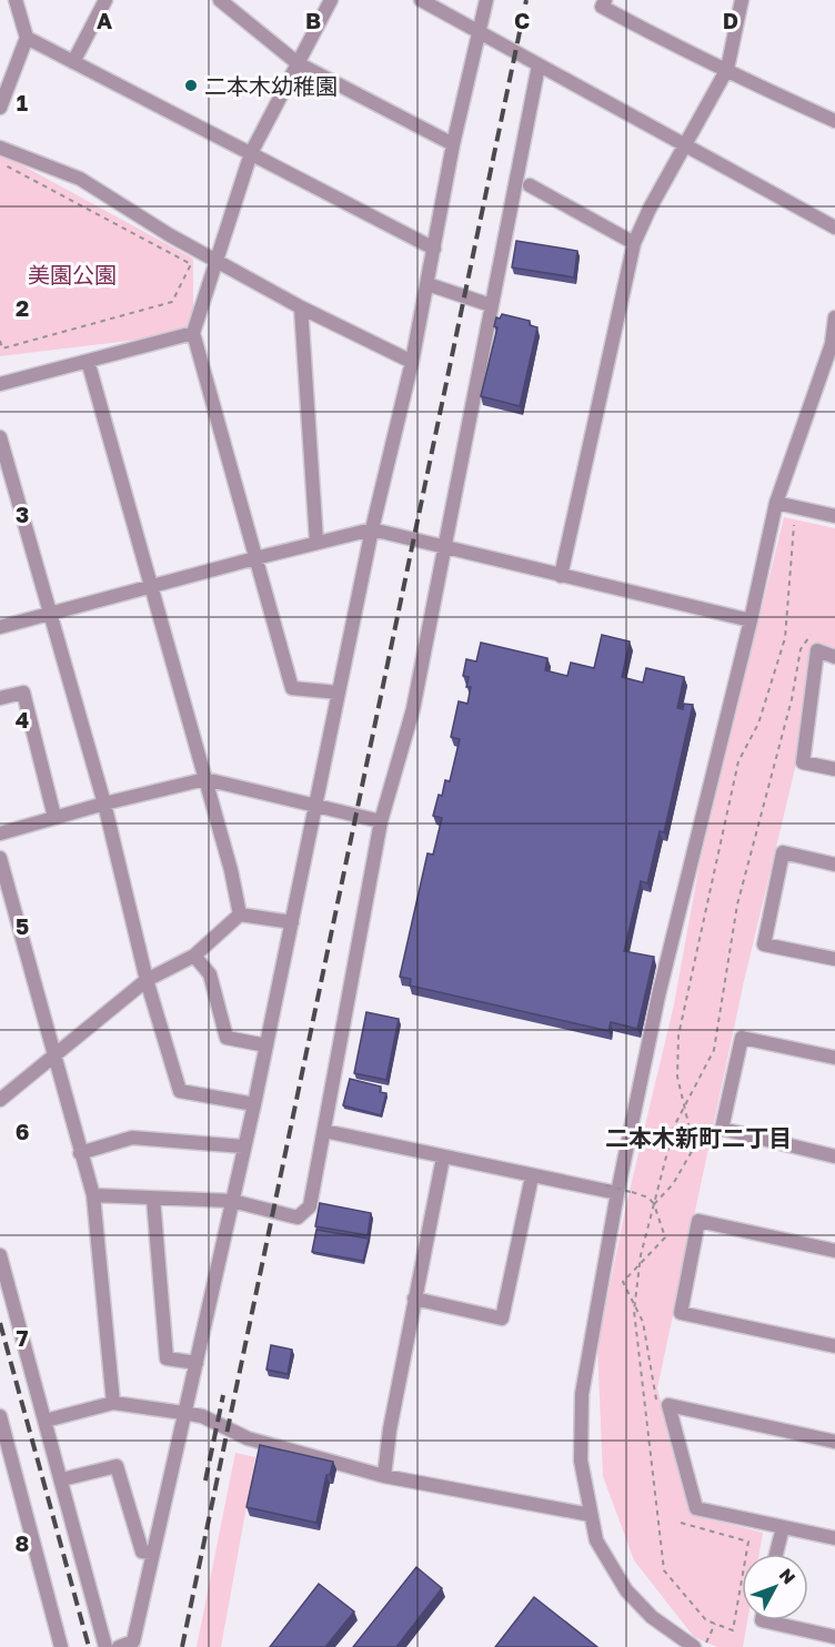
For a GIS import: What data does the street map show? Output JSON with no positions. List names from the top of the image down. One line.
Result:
{"districts":["二本木新町二丁目"],"parks":["美園公園"],"places":["二本木幼稚園"],"north":"top right","grid":{"columns":["A","B","C","D"],"rows":["1","2","3","4","5","6","7","8"]}}
